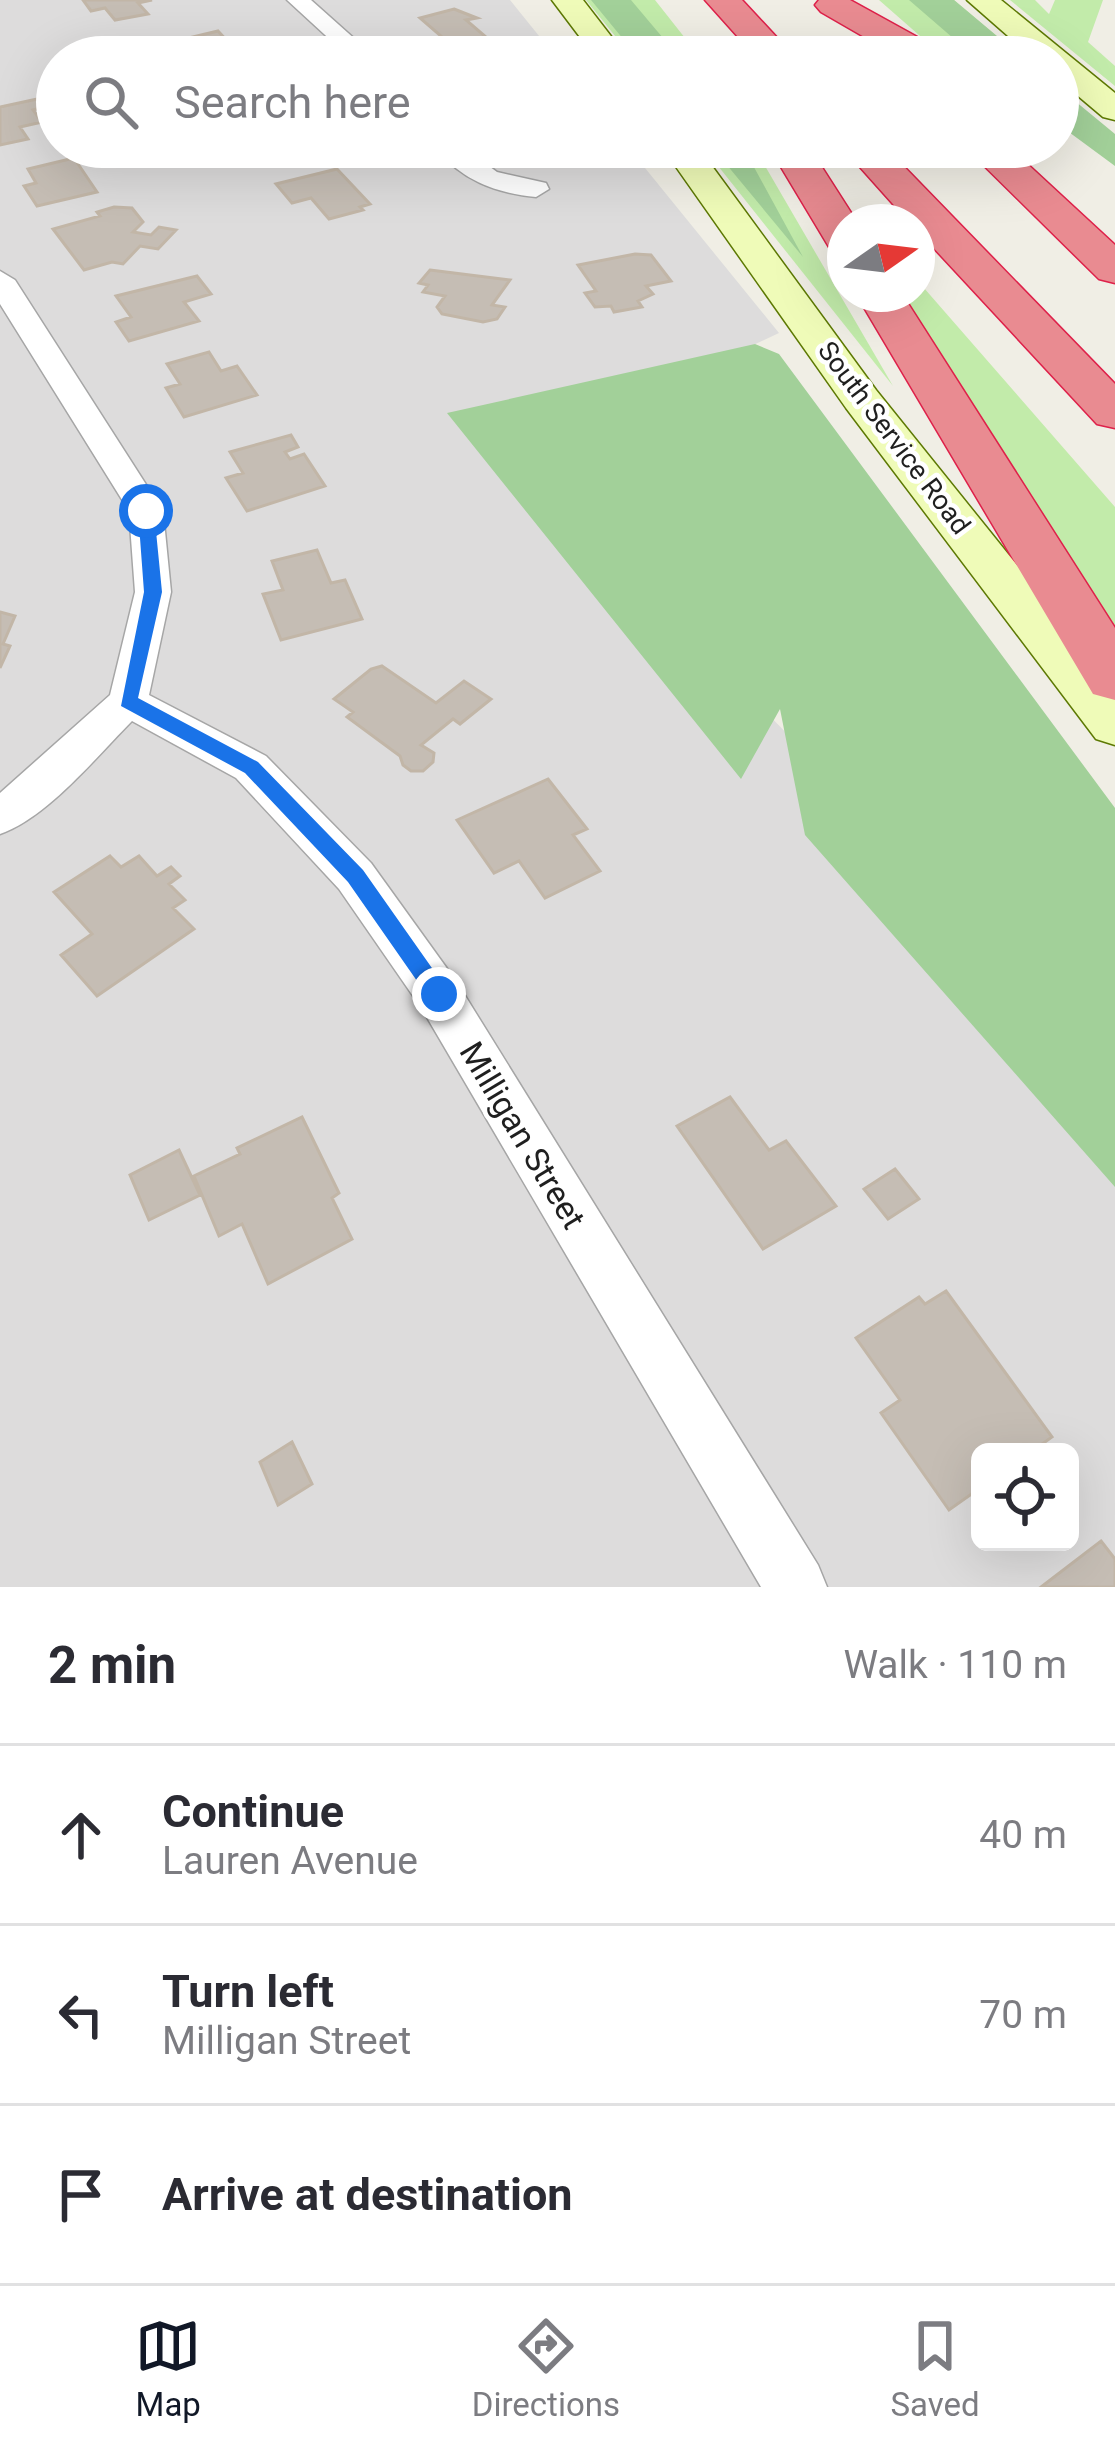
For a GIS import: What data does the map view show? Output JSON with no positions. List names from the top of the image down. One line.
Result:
{"streets":{"main road":["South Service Road"],"street":["Milligan Street"]},"north":"right","page":{"search":"Search here","heading":["2 min","Walk · 110 m"],"list":[["Continue","Lauren Avenue","40 m"],["Turn left","Milligan Street","70 m"],"Arrive at destination"],"nav":["Map","Directions","Saved"]}}
